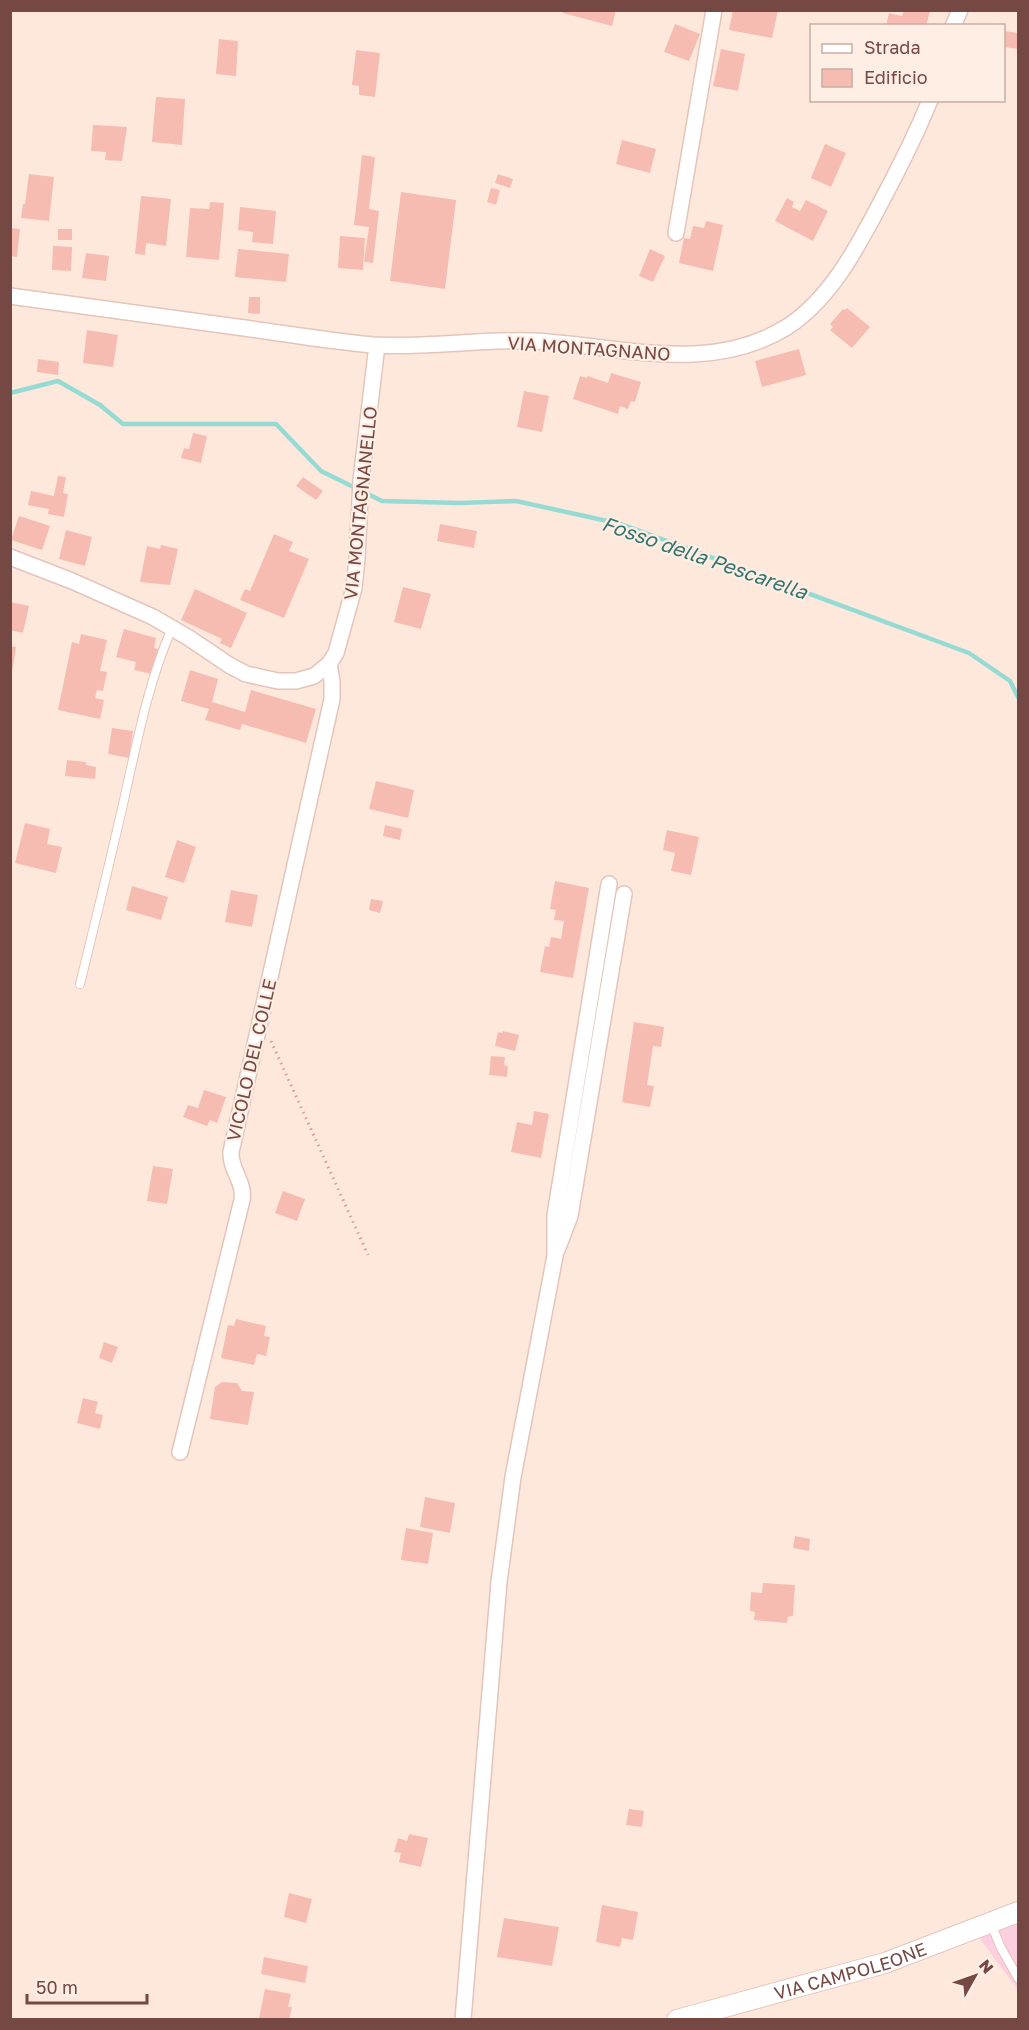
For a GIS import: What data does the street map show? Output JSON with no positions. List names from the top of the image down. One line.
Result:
{"streets":{"street":["VIA MONTAGNANO","VIA MONTAGNANELLO","VICOLO DEL COLLE","VIA CAMPOLEONE"]},"crossings":[["VIA MONTAGNANO","VIA MONTAGNANELLO"],["VIA MONTAGNANELLO","VICOLO DEL COLLE"]],"water":["Fosso della Pescarella"],"legend":["Strada","Edificio"],"scale_bar":"50 m","north":"top right"}
